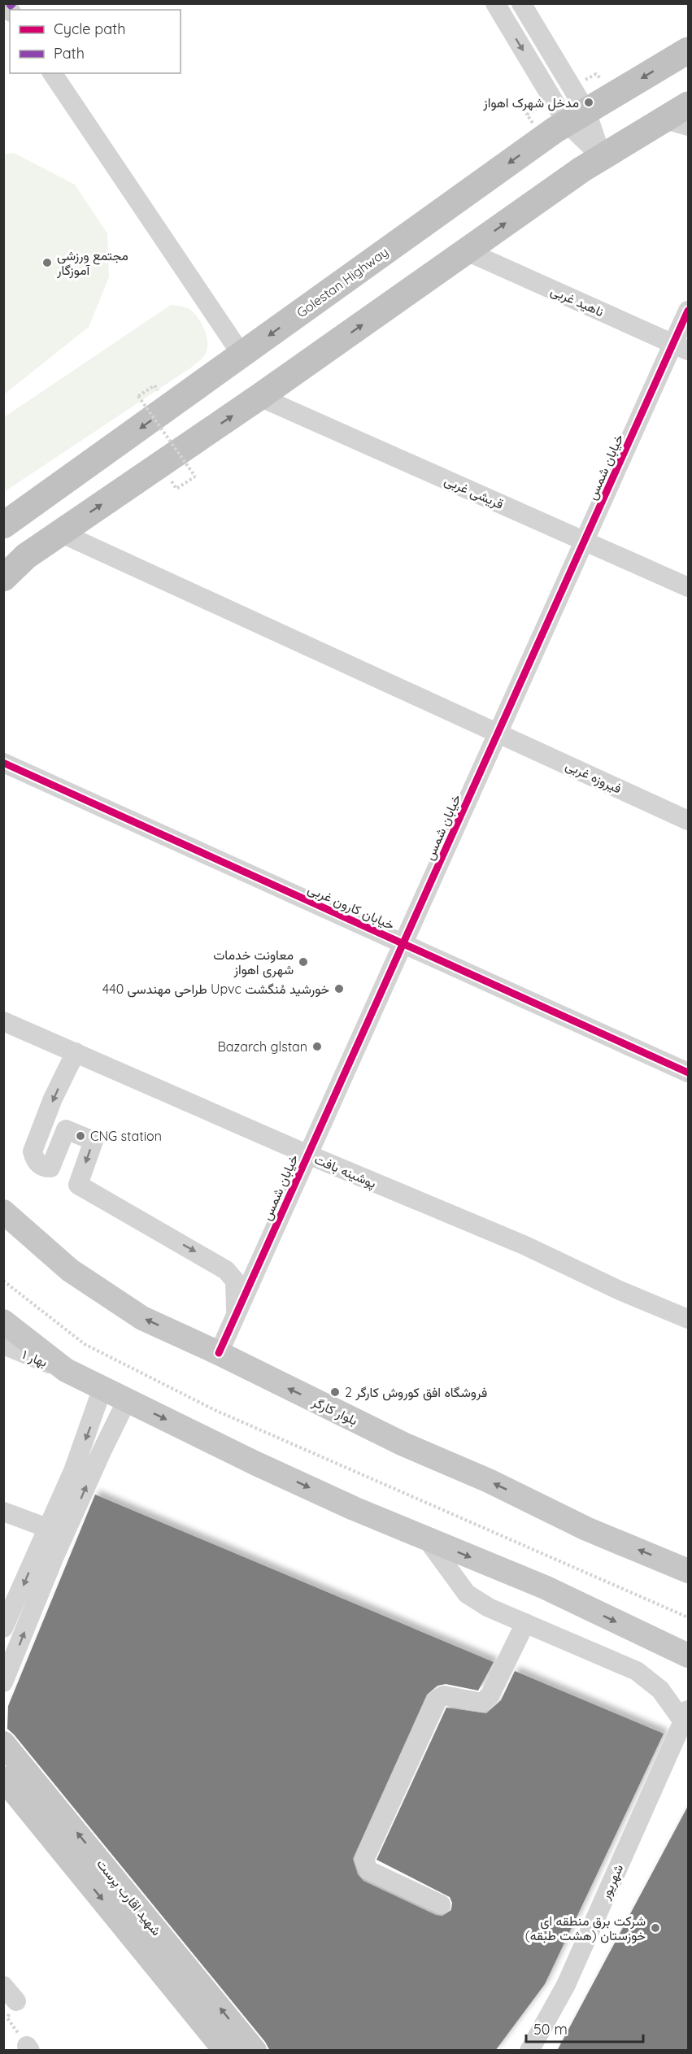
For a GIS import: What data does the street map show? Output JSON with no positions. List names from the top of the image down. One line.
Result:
{"streets":{"highway":["Golestan Highway"],"main road":["بلوار کارگر","شهید اقارب پرست"],"street":["ناهید غربی","خیابان شمس","قریشی غربی","فیروزه غربی","خیابان کارون غربی","پوشینه بافت","بهار ۱","شهریور"]},"crossings":[["ناهید غربی","خیابان شمس"],["خیابان شمس","قریشی غربی"],["خیابان شمس","فیروزه غربی"],["خیابان شمس","خیابان کارون غربی"],["خیابان شمس","پوشینه بافت"],["خیابان شمس","بلوار کارگر"]],"places":["مدخل شهرک اهواز","مجتمع ورزشی آموزگار","معاونت خدمات شهری اهواز","طراحی مهندسی 440 Upvc خورشید مُنگشت","Bazarch glstan","CNG station","فروشگاه افق کوروش کارگر 2","شرکت برق منطقه ای خوزستان (هشت طبقه)"],"legend":["Cycle path","Path"],"scale_bar":"50 m"}
